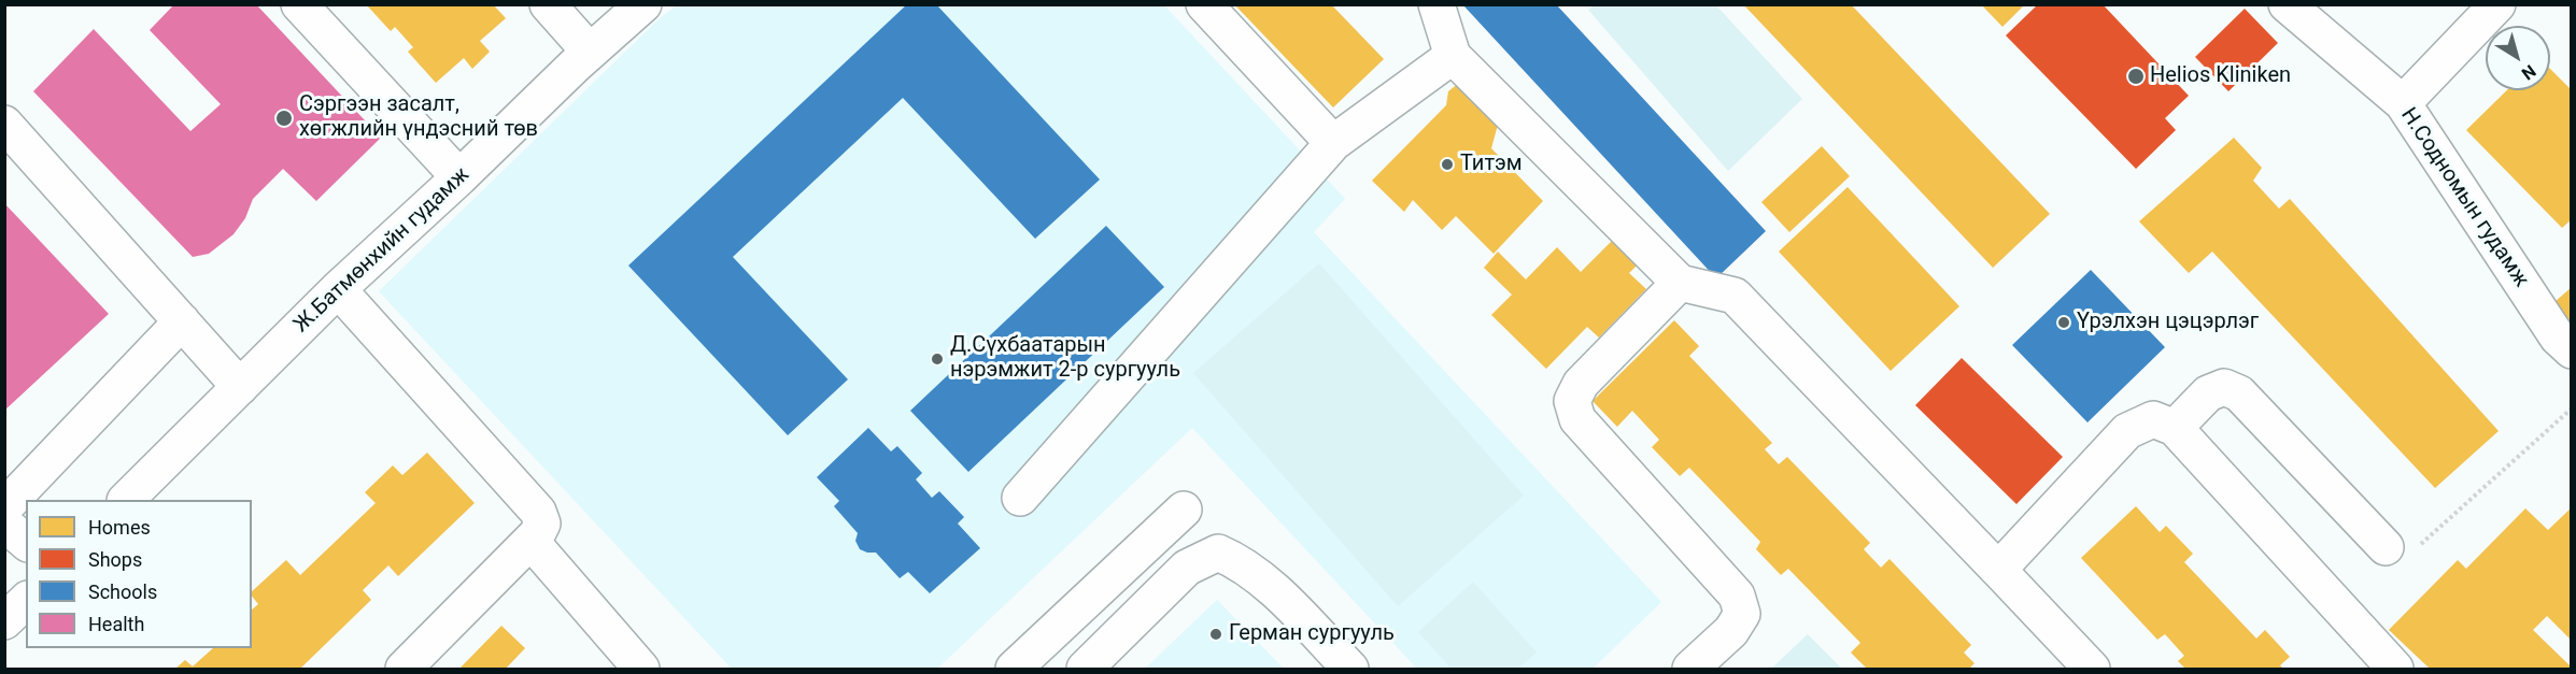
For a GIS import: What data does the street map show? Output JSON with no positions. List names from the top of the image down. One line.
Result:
{"streets":{"street":["Н.Содномын гудамж","Ж.Батмөнхийн гудамж"]},"places":["Helios Kliniken","Сэргээн засалт, хөгжлийн үндэсний төв","Титэм","Үрэлхэн цэцэрлэг","Д.Сүхбаатарын нэрэмжит 2-р сургууль","Герман сургууль"],"legend":["Homes","Shops","Schools","Health"],"north":"bottom right"}
